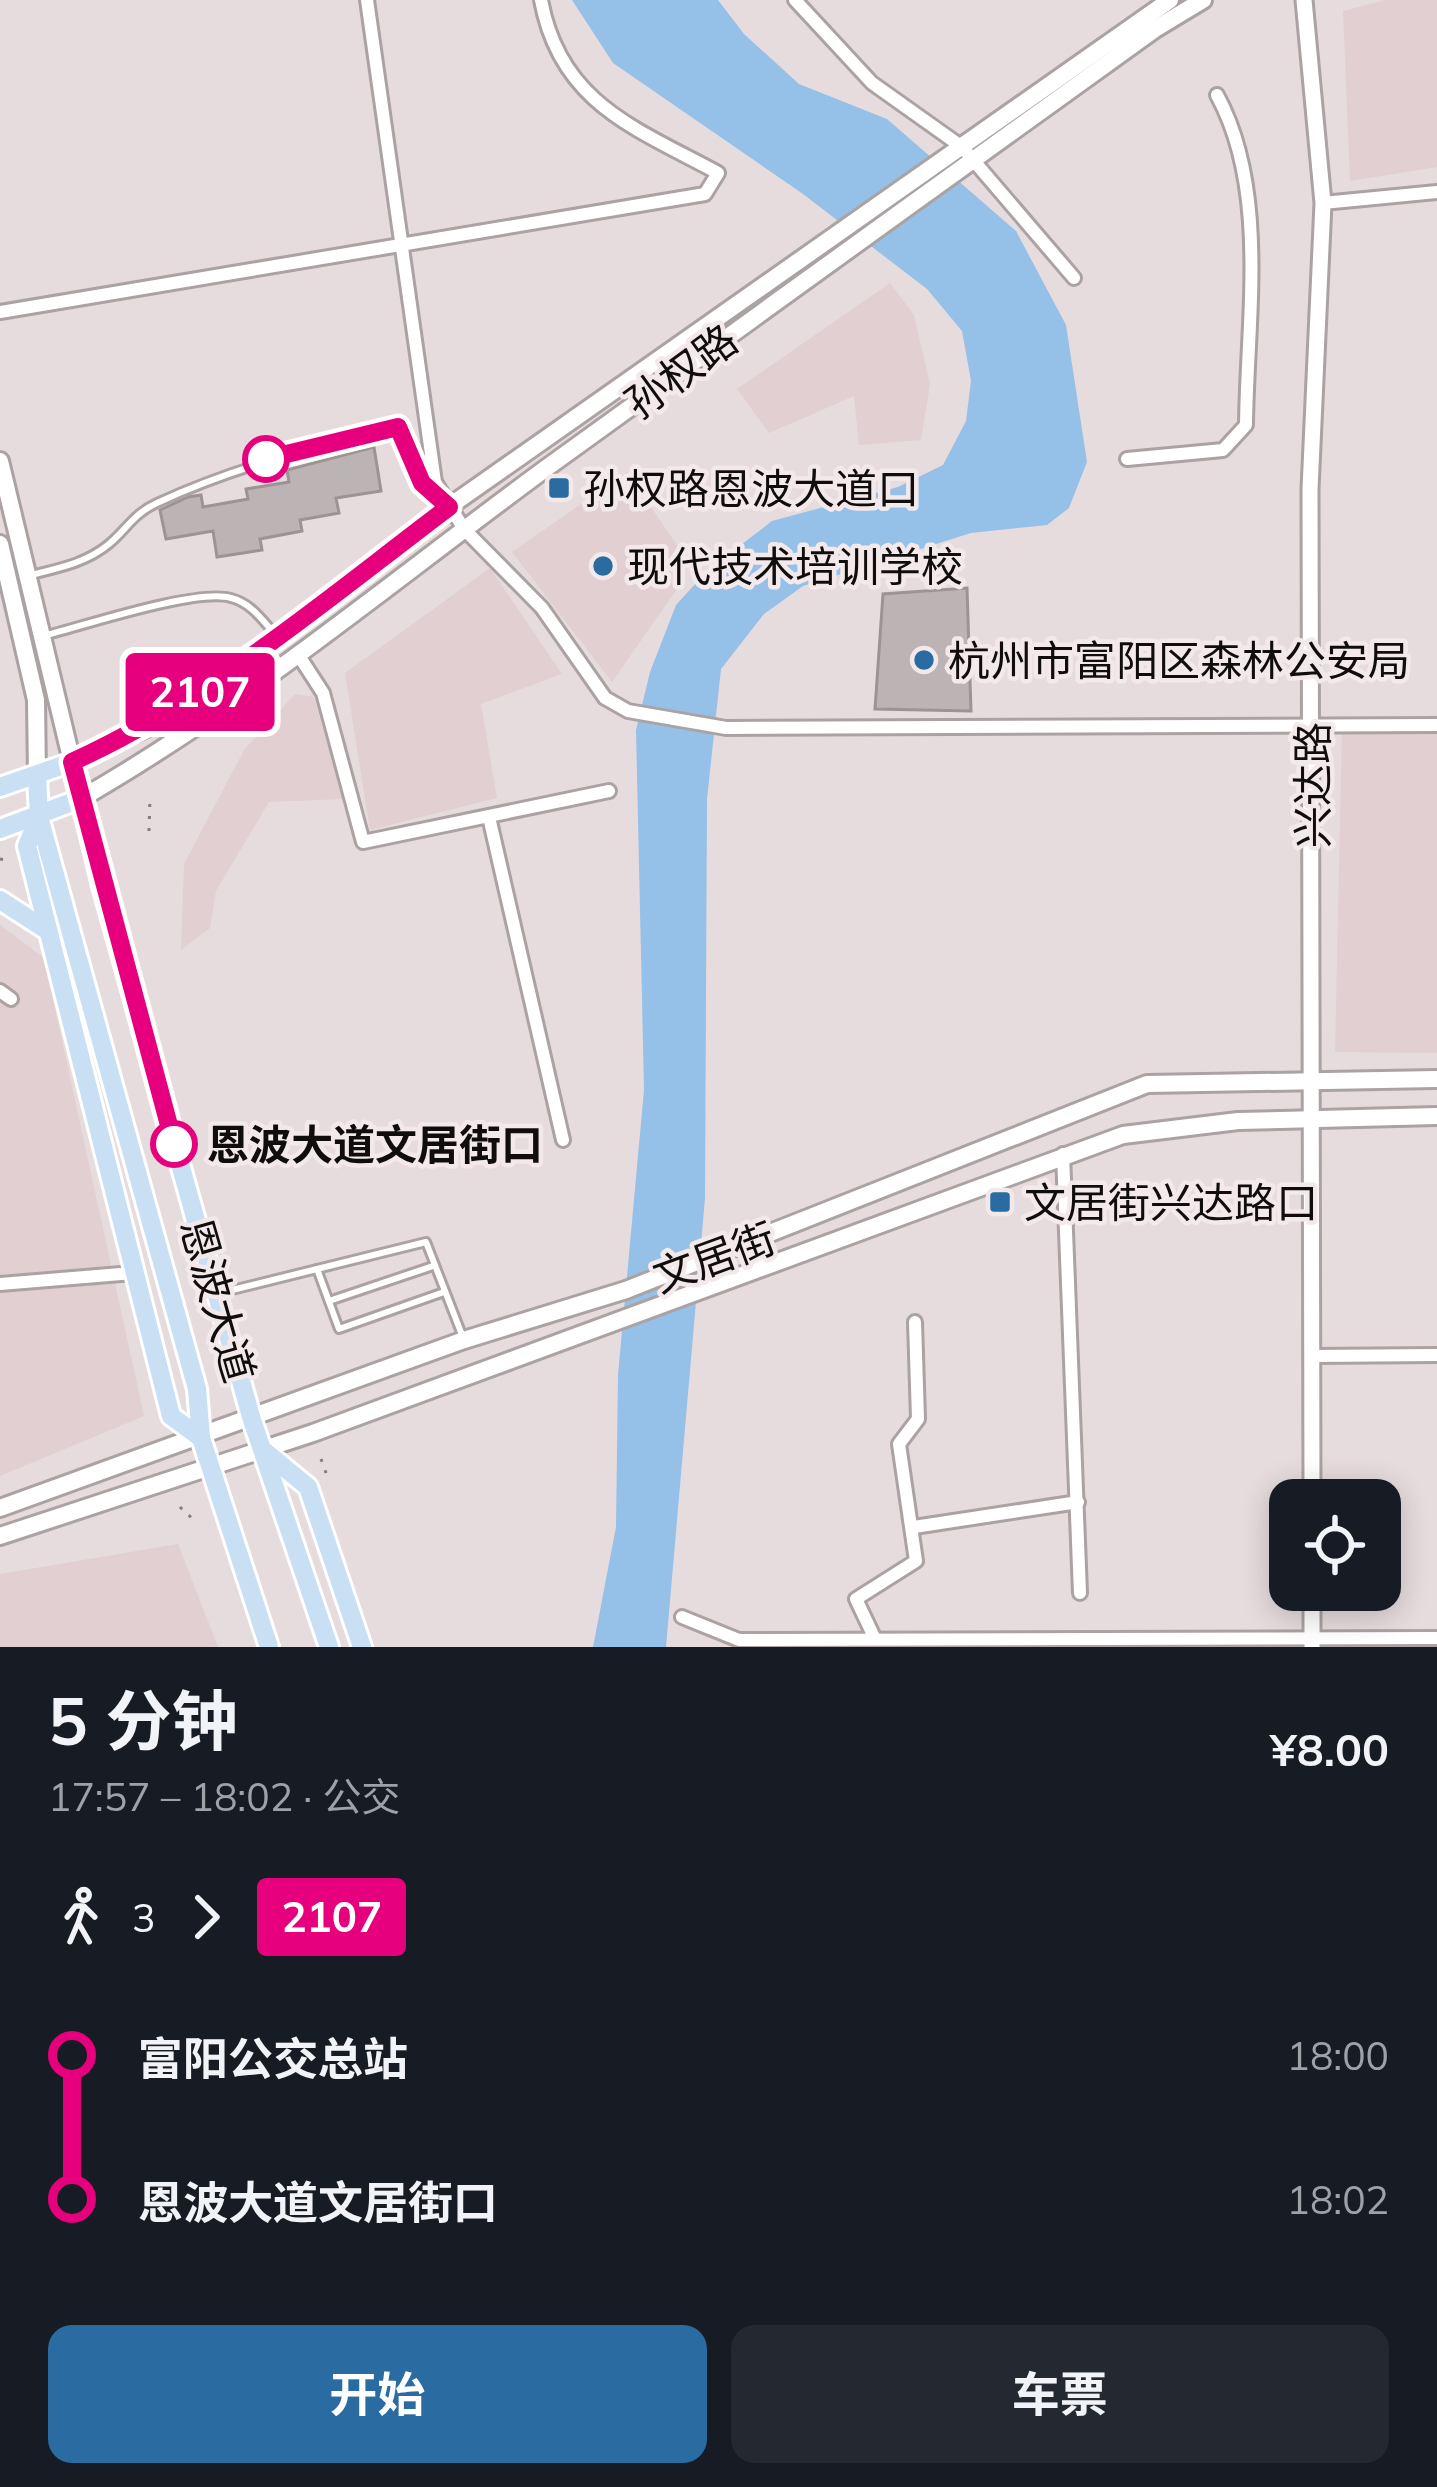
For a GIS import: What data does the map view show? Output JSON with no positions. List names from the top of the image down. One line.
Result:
{"streets":{"main road":["孙权路","文居街","恩波大道"],"street":["兴达路"]},"crossings":[["孙权路","恩波大道"],["兴达路","文居街"],["文居街","恩波大道"]],"places":{"transit":["孙权路恩波大道口","文居街兴达路口"],"other":["现代技术培训学校","杭州市富阳区森林公安局","恩波大道文居街口"]},"lines":["bus line 2107"],"page":{"on_map":"2107","heading":["5 分钟","17:57 – 18:02 · 公交","¥8.00"],"legs":["3","2107"],"list":[{"name":"富阳公交总站","value":"18:00"},{"name":"恩波大道文居街口","value":"18:02"}],"buttons":["开始","车票"]}}
